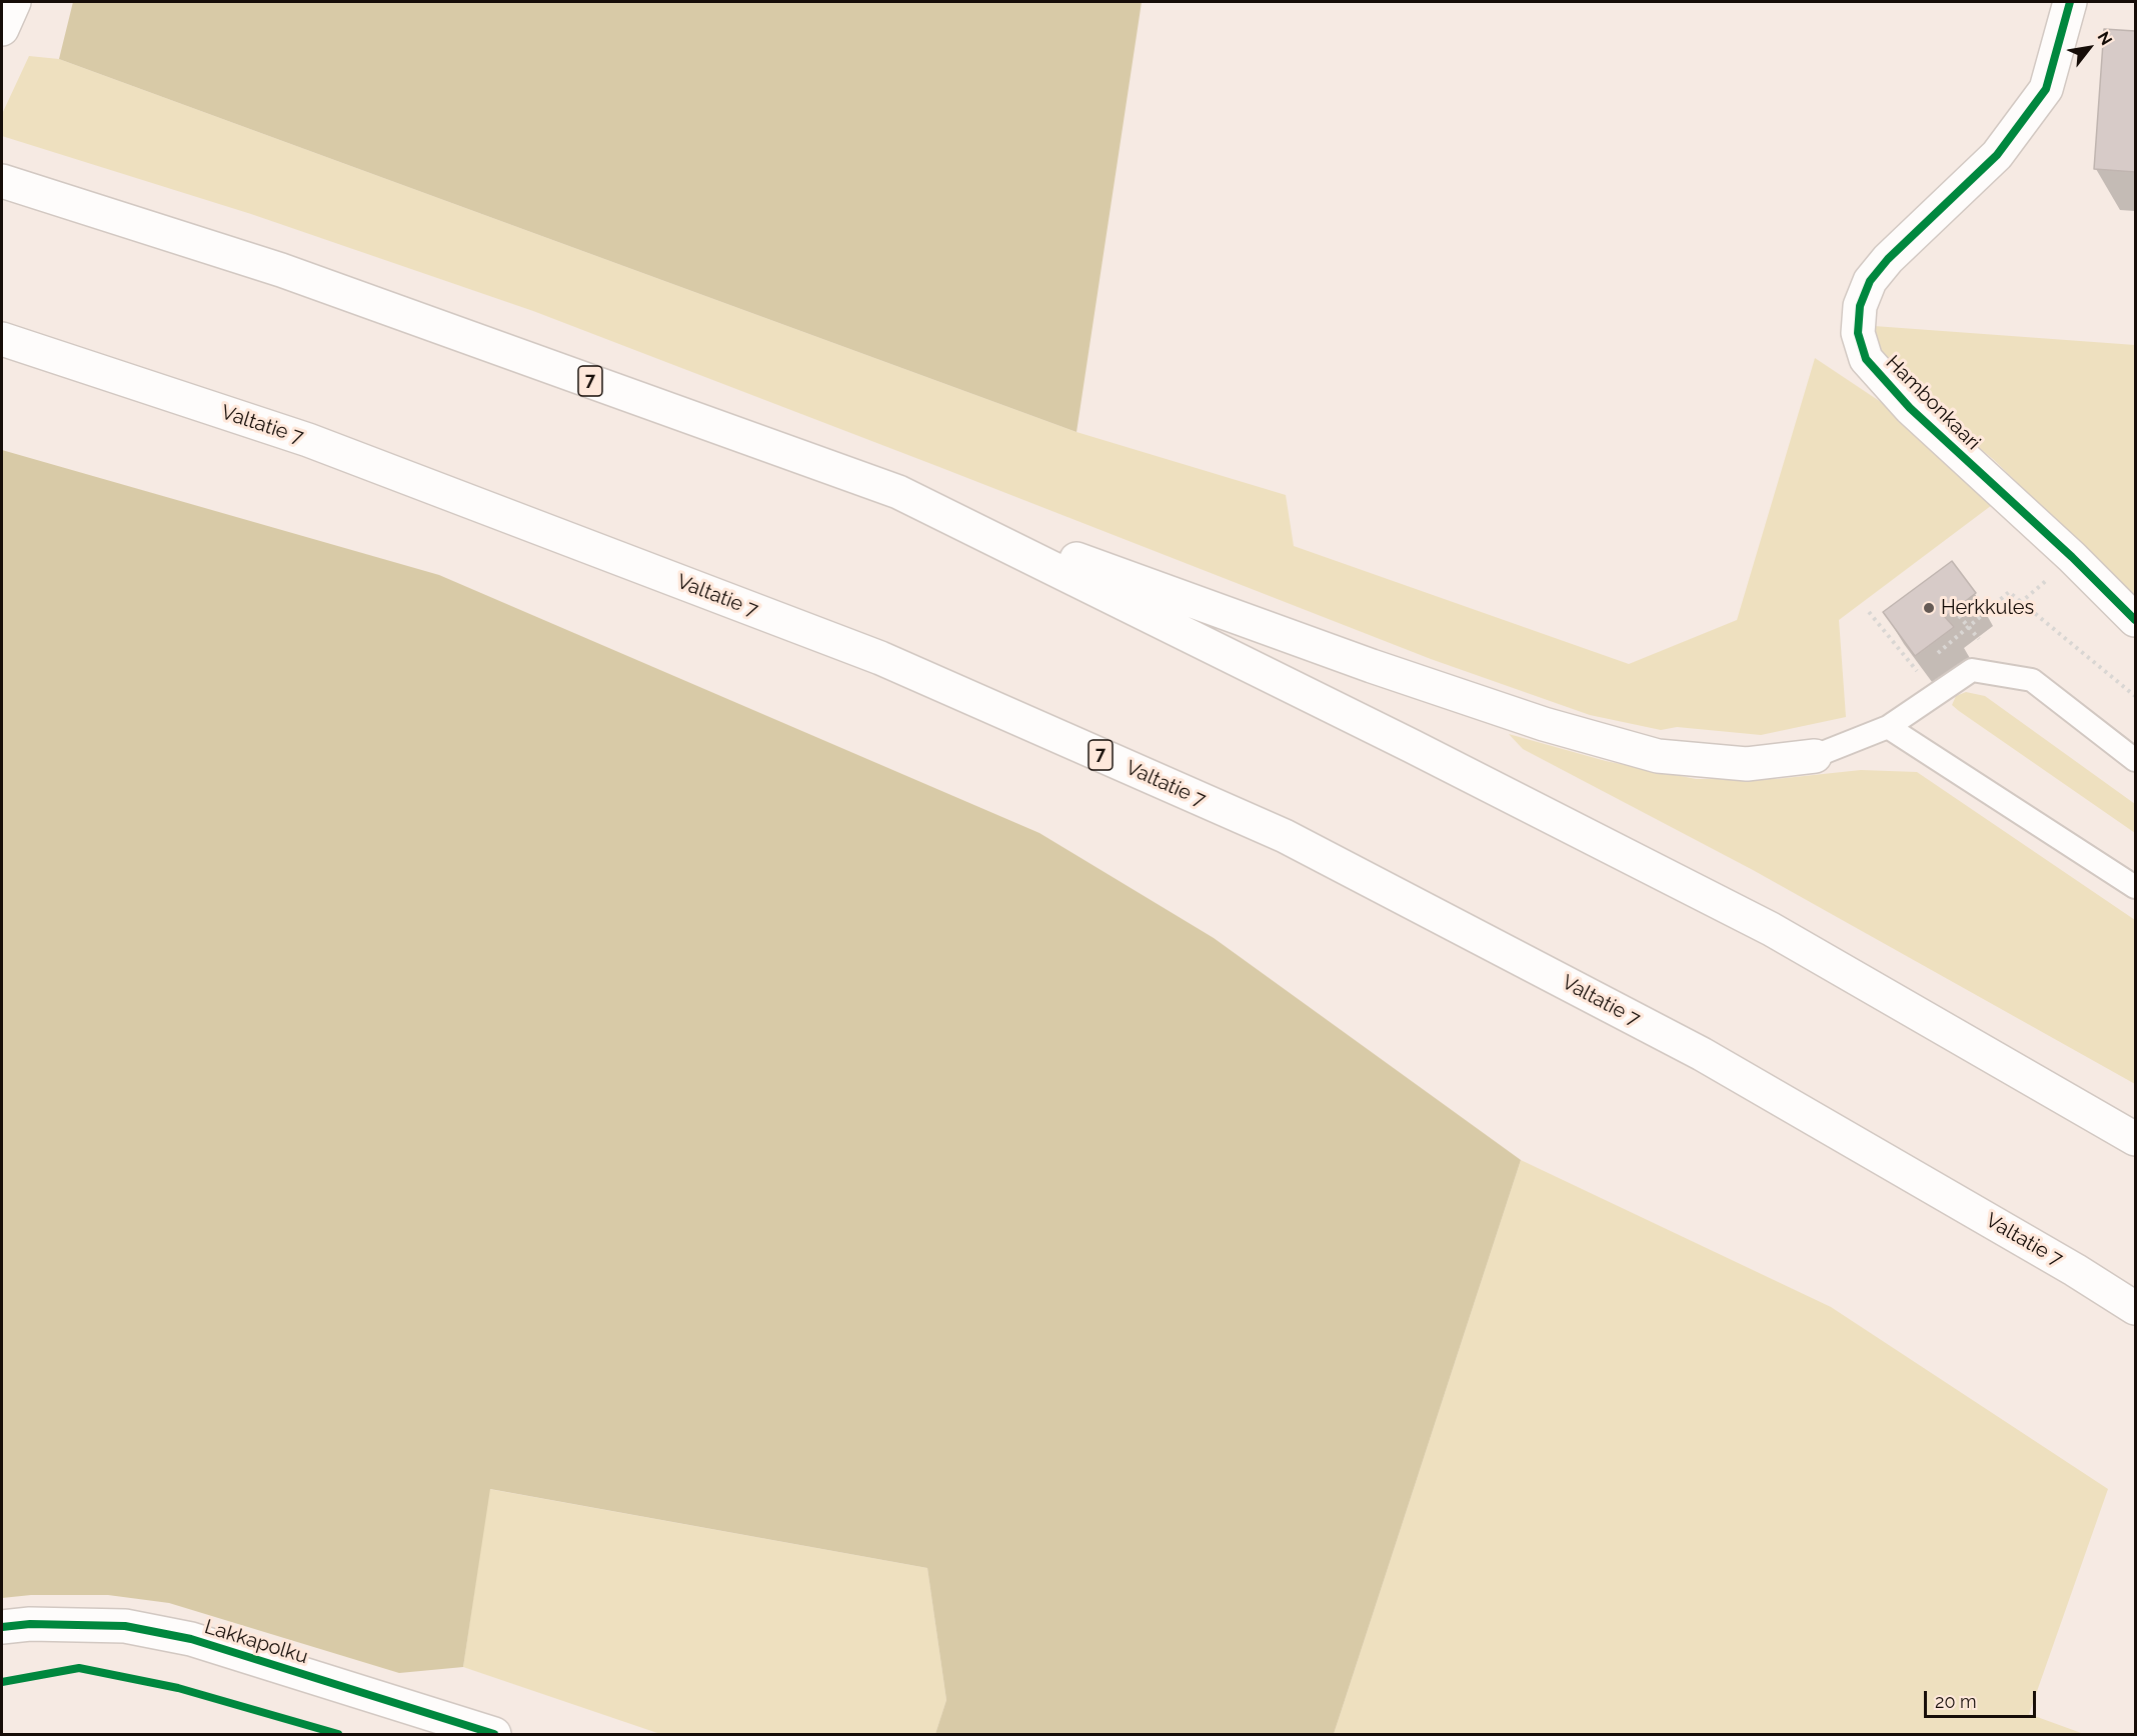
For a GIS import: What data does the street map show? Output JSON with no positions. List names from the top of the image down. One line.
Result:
{"streets":{"main road":["7","Hambonkaari","Valtatie 7","Lakkapolku"]},"places":["Herkkules"],"scale_bar":"20 m","north":"top right"}
